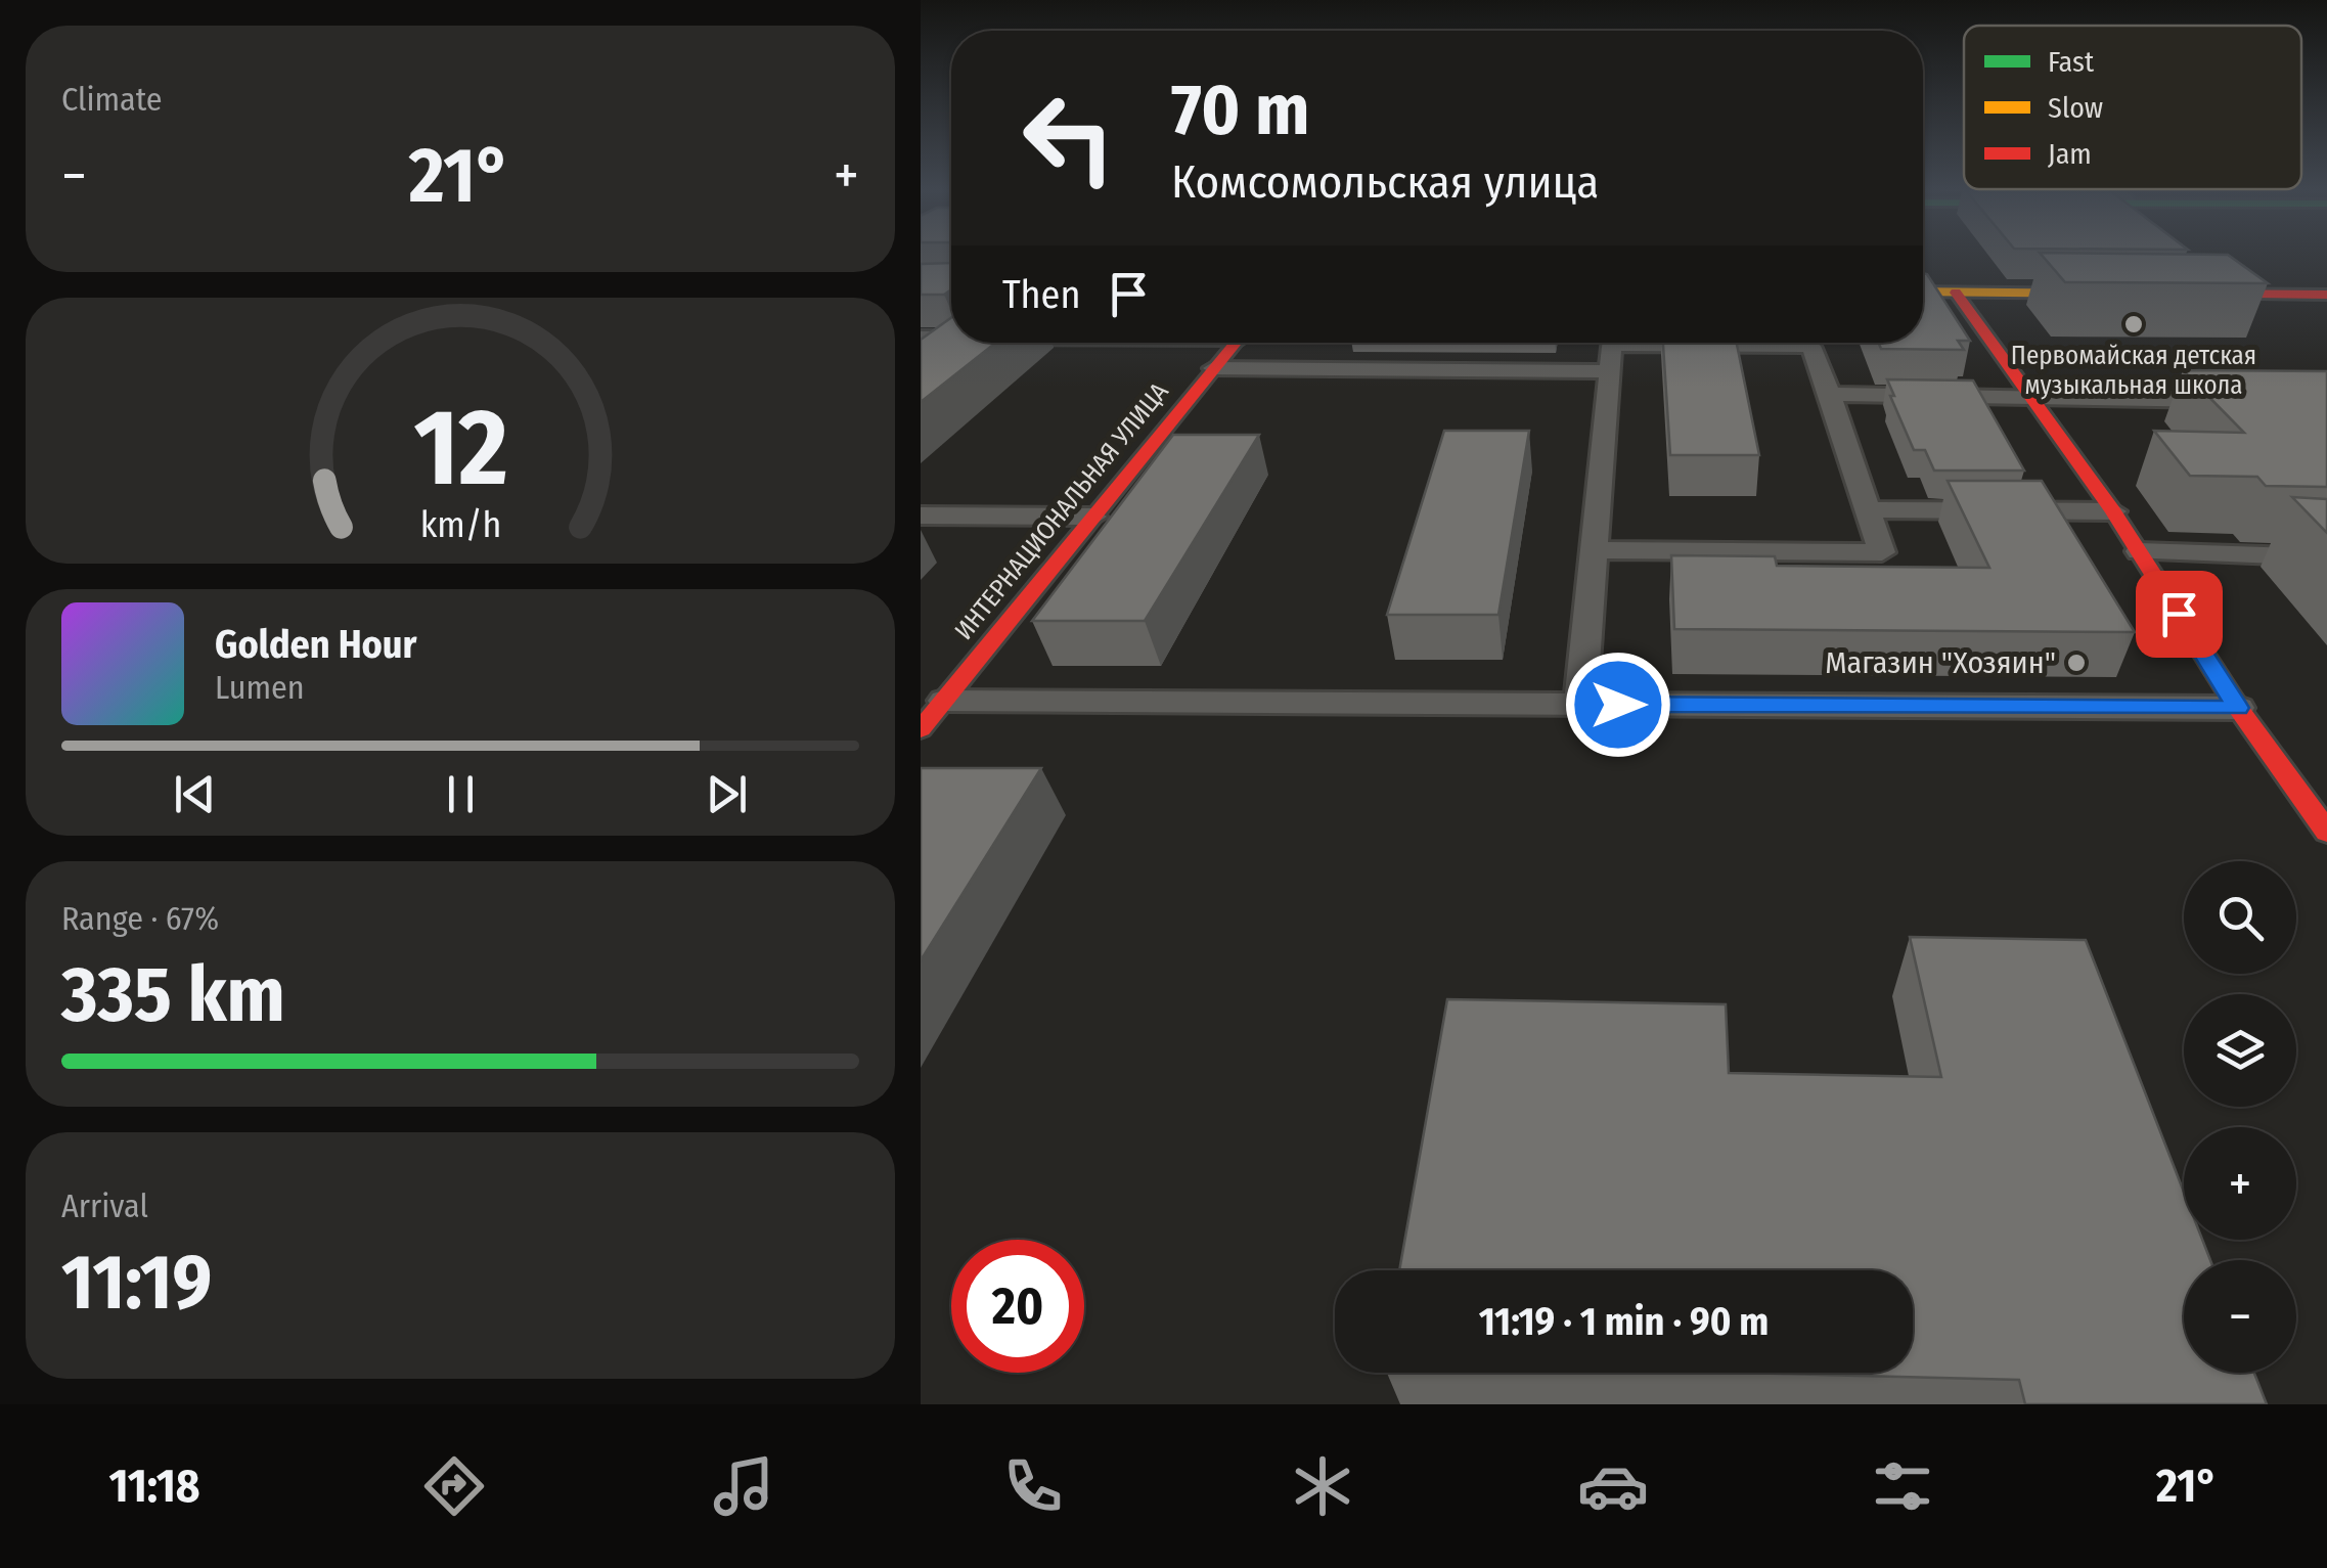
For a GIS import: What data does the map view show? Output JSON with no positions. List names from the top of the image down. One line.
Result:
{"streets":{"street":["ИНТЕРНАЦИОНАЛЬНАЯ УЛИЦА"]},"places":["Первомайская детская музыкальная школа","Магазин \"Хозяин\""],"legend":["Fast","Slow","Jam"],"page":{"tile":["Climate",["Range · 67%","335 km"],["Arrival","11:19"]],"turn":["70 m","Комсомольская улица"],"heat":["−","21°","+"],"then":"Then","song":["Golden Hour","Lumen"],"map_buttons":["+","−"],"limit":"20","trip":"11:19 · 1 min · 90 m","tabs":["11:18","21°"],"gauge":["12","km/h"]}}
